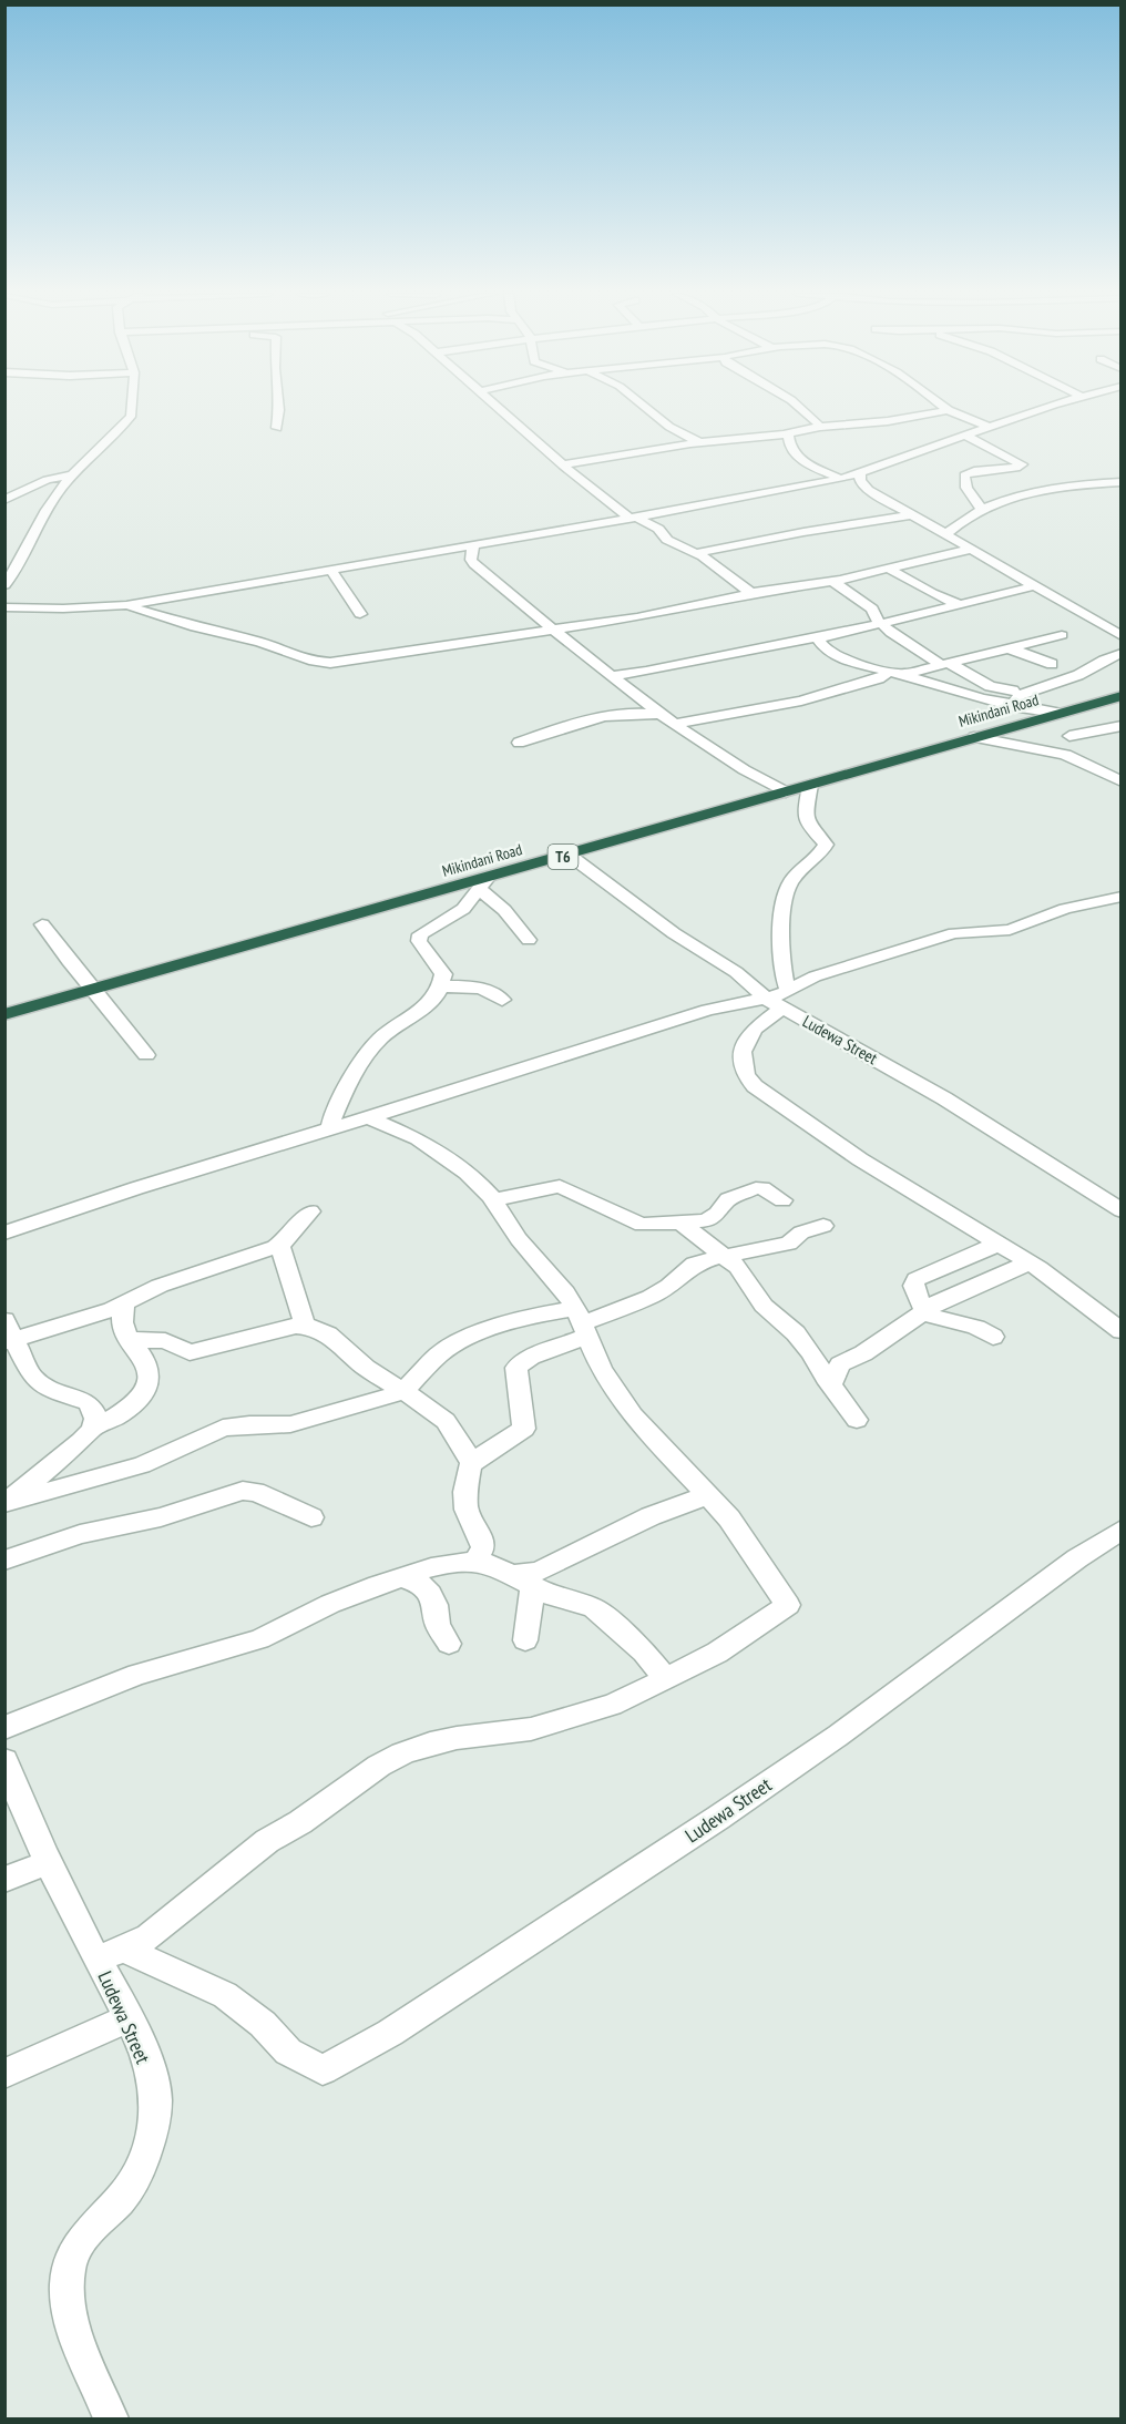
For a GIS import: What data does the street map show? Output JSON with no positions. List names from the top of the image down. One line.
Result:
{"streets":{"highway":["Mikindani Road","T6"],"street":["Ludewa Street"]},"crossings":[["Mikindani Road","Ludewa Street"]]}
